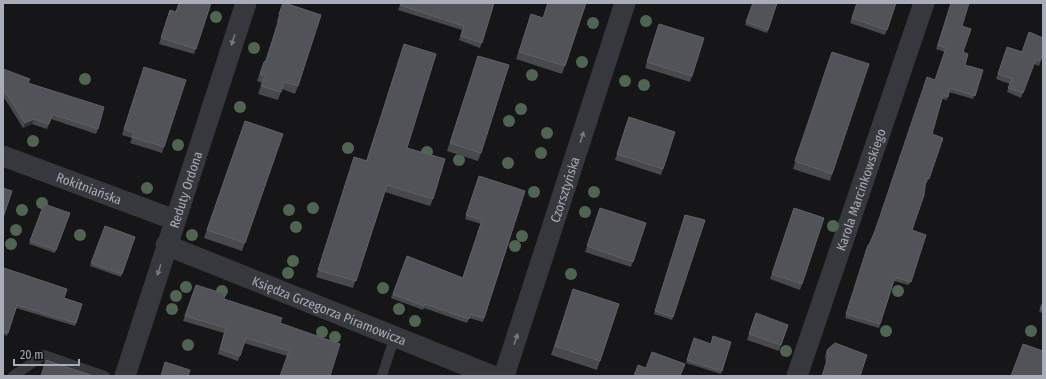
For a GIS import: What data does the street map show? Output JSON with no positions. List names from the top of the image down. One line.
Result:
{"streets":{"street":["Rokitniańska","Reduty Ordona","Czorsztyńska","Karola Marcinkowskiego","Księdza Grzegorza Piramowicza"]},"crossings":[["Rokitniańska","Reduty Ordona"],["Reduty Ordona","Księdza Grzegorza Piramowicza"]],"one_way":["Reduty Ordona","Czorsztyńska"],"scale_bar":"20 m"}
